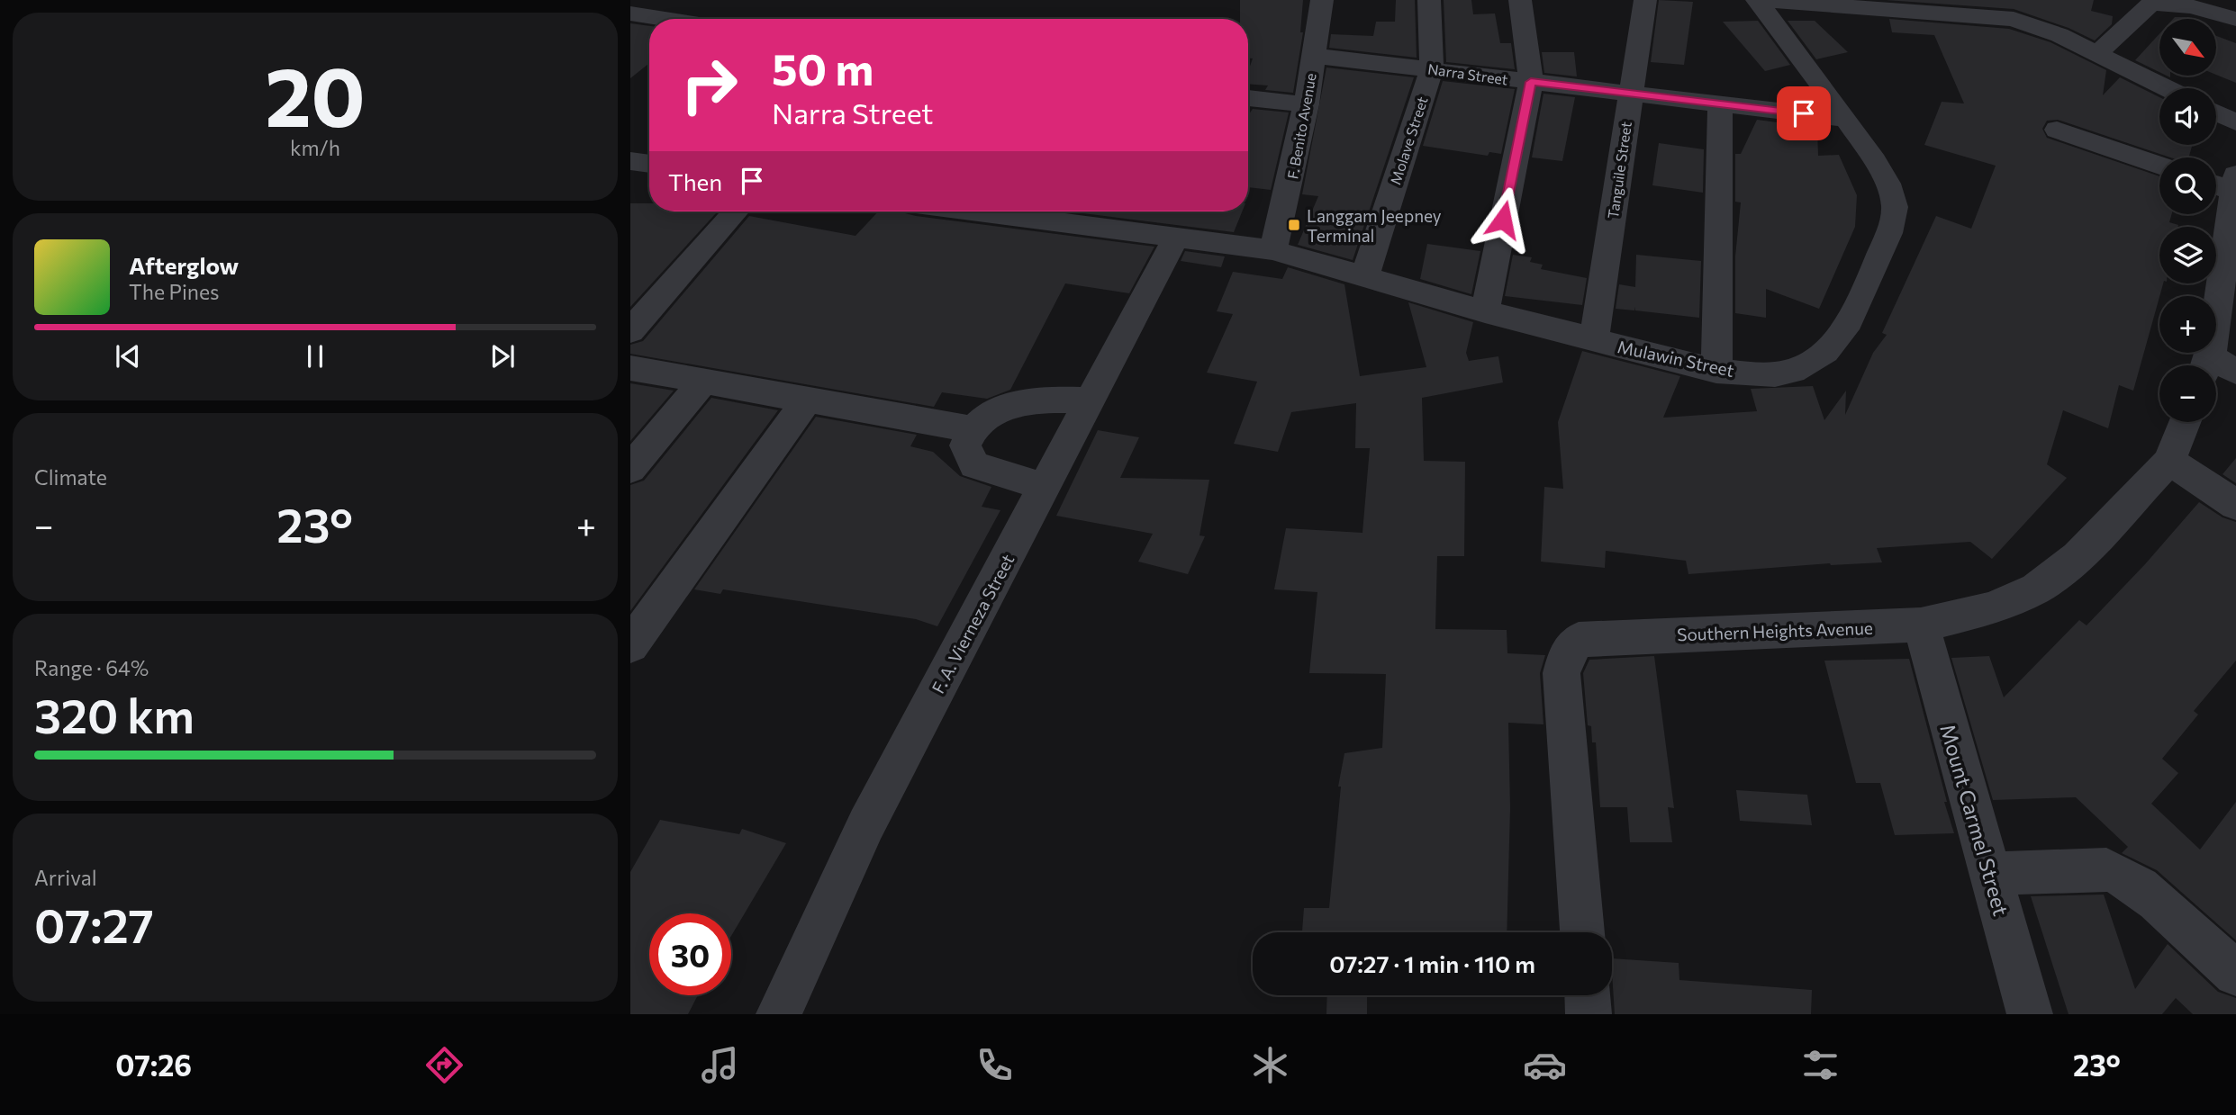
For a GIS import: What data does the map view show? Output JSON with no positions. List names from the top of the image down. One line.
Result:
{"streets":{"street":["Narra Street","F. Benito Avenue","Molave Street","Tanguile Street","Mulawin Street","F. A. Vierneza Street","Southern Heights Avenue","Mount Carmel Street"]},"crossings":[["Narra Street","F. Benito Avenue"],["Narra Street","Molave Street"],["Narra Street","Tanguile Street"],["Narra Street","Mulawin Street"],["F. Benito Avenue","Mulawin Street"],["Molave Street","Mulawin Street"],["Tanguile Street","Mulawin Street"],["Mulawin Street","F. A. Vierneza Street"],["Southern Heights Avenue","Mount Carmel Street"]],"places":{"transit":["Langgam Jeepney Terminal"]},"north":"bottom right","page":{"tile":[["20","km/h"],"Climate",["Range · 64%","320 km"],["Arrival","07:27"]],"map_buttons":["+","−"],"turn":["50 m","Narra Street"],"then":"Then","song":["Afterglow","The Pines"],"heat":["−","23°","+"],"limit":"30","trip":"07:27 · 1 min · 110 m","tabs":["07:26","23°"]}}
